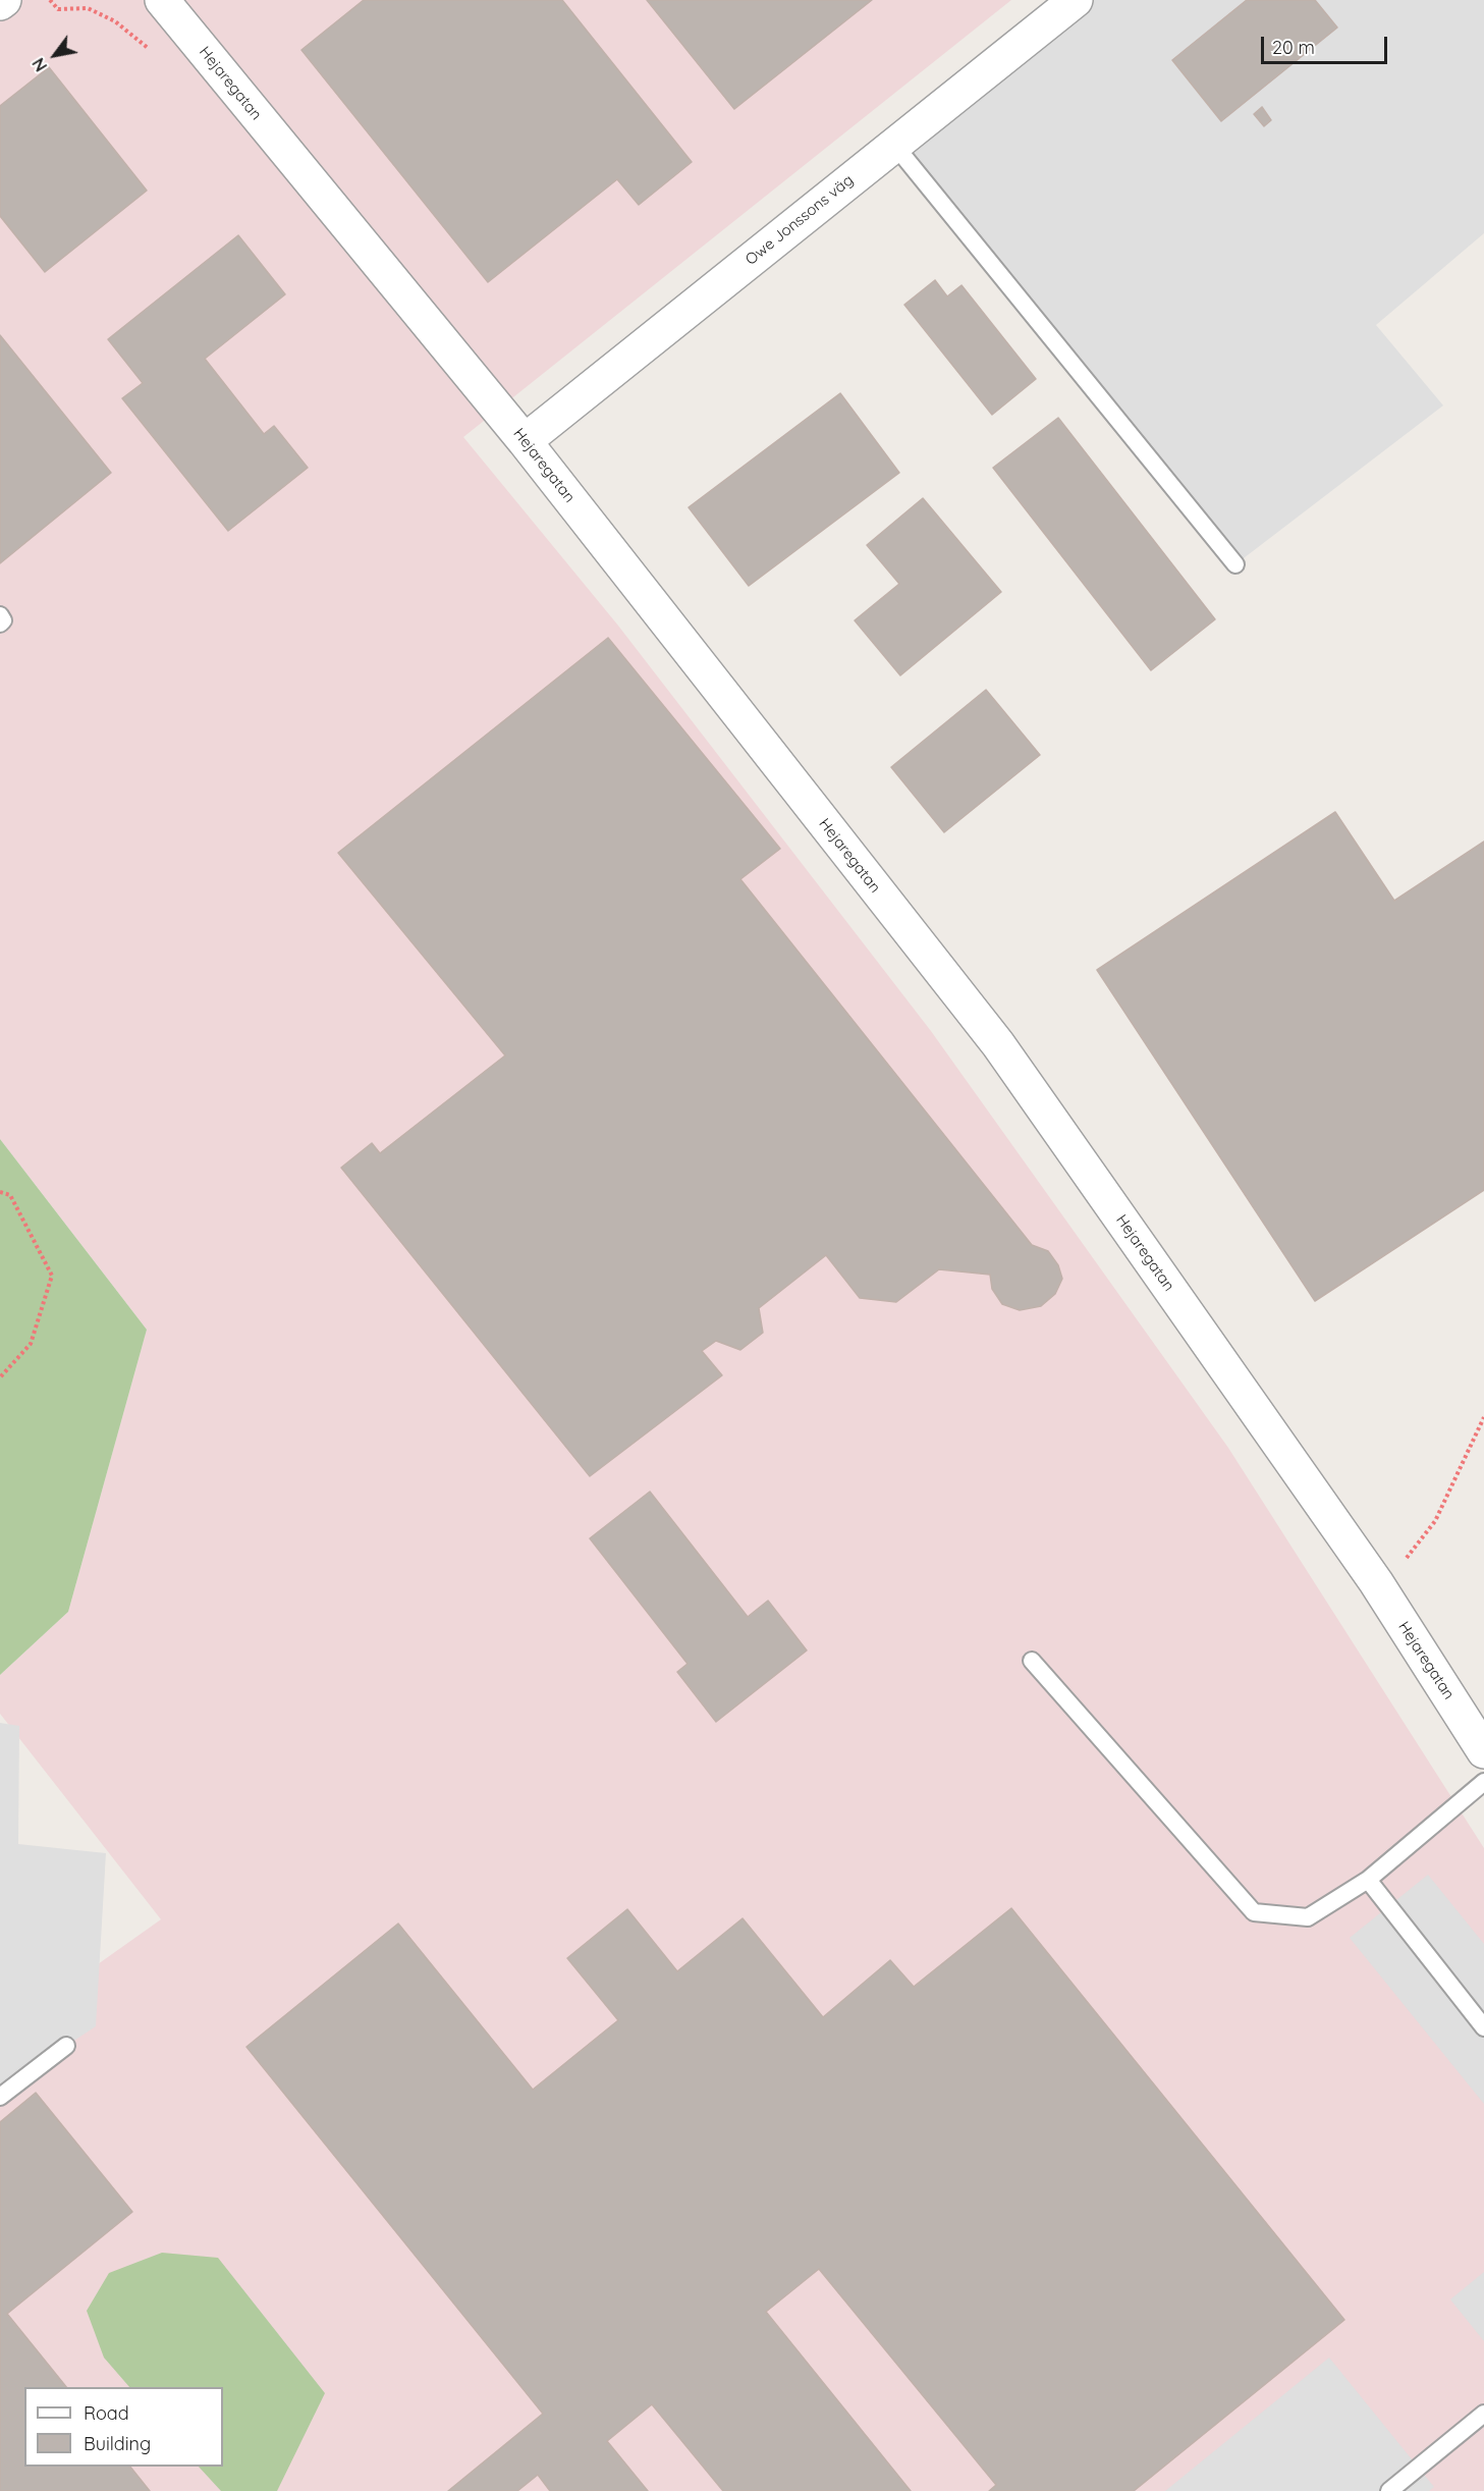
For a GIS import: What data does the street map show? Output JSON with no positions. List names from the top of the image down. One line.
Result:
{"streets":{"street":["Hejaregatan","Owe Jonssons väg"]},"crossings":[["Hejaregatan","Owe Jonssons väg"]],"legend":["Road","Building"],"scale_bar":"20 m","north":"bottom left"}
